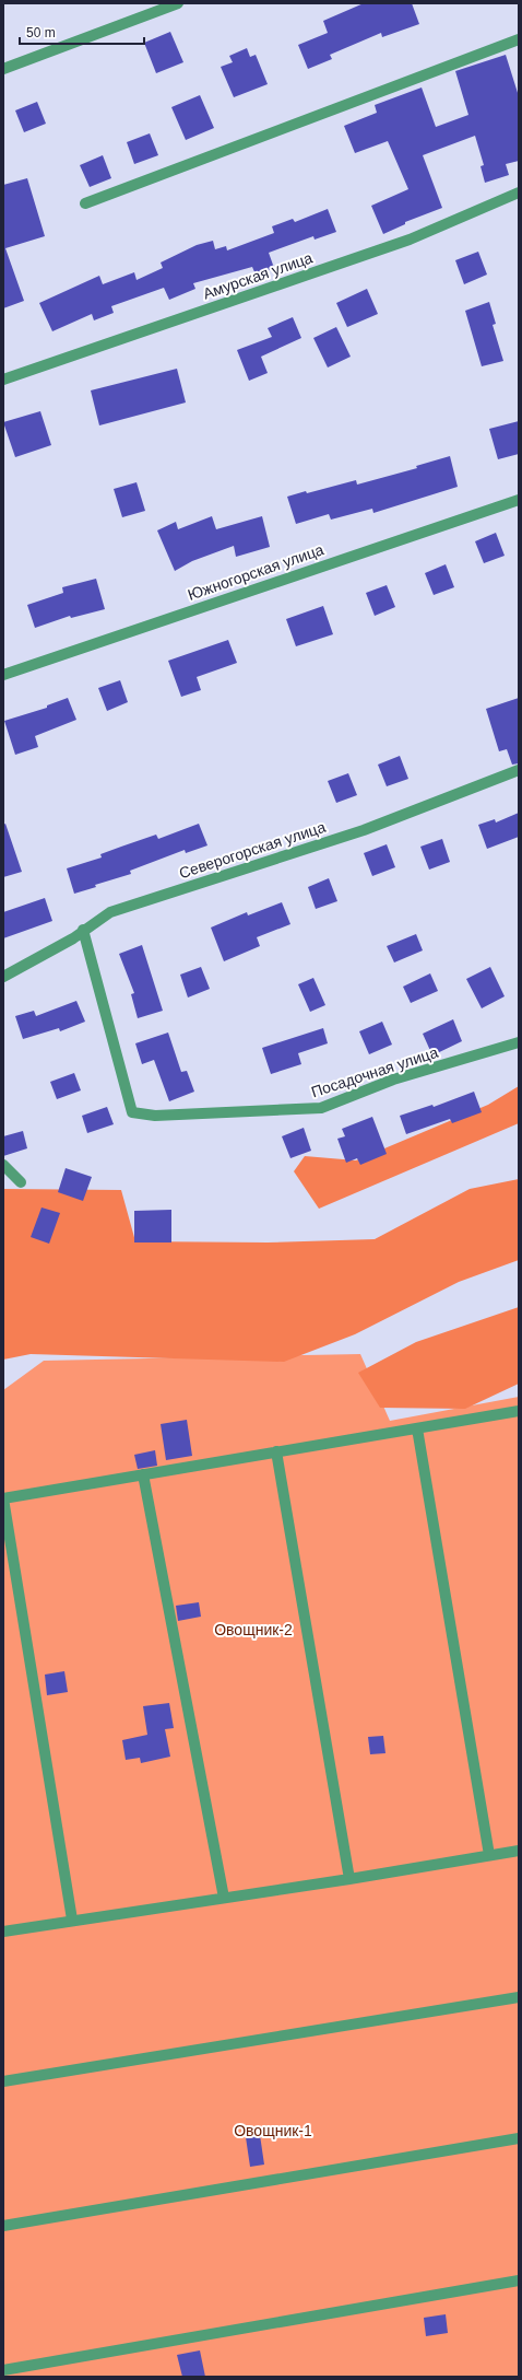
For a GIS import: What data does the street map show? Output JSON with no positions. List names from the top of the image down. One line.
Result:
{"streets":{"street":["Амурская улица","Южногорская улица","Северогорская улица","Посадочная улица"]},"crossings":[["Северогорская улица","Посадочная улица"]],"parks":["Овощник-2","Овощник-1"],"scale_bar":"50 m"}
